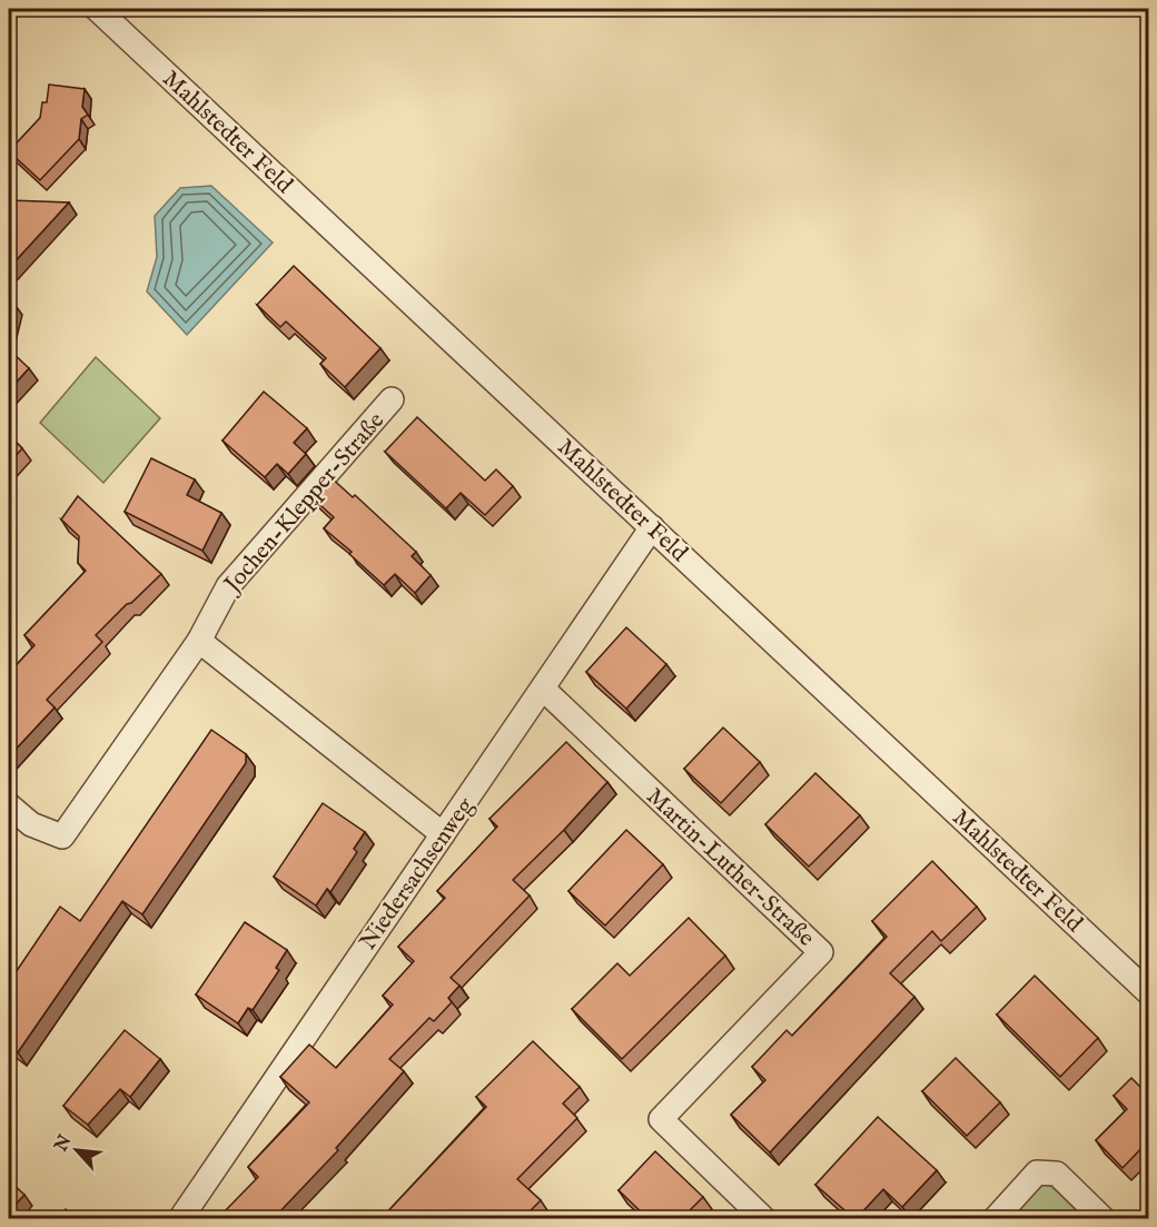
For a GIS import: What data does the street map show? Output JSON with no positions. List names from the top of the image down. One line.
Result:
{"streets":{"street":["Mahlstedter Feld","Jochen-Klepper-Straße","Martin-Luther-Straße","Niedersachsenweg"]},"crossings":[["Mahlstedter Feld","Niedersachsenweg"],["Martin-Luther-Straße","Niedersachsenweg"]],"north":"top left"}
